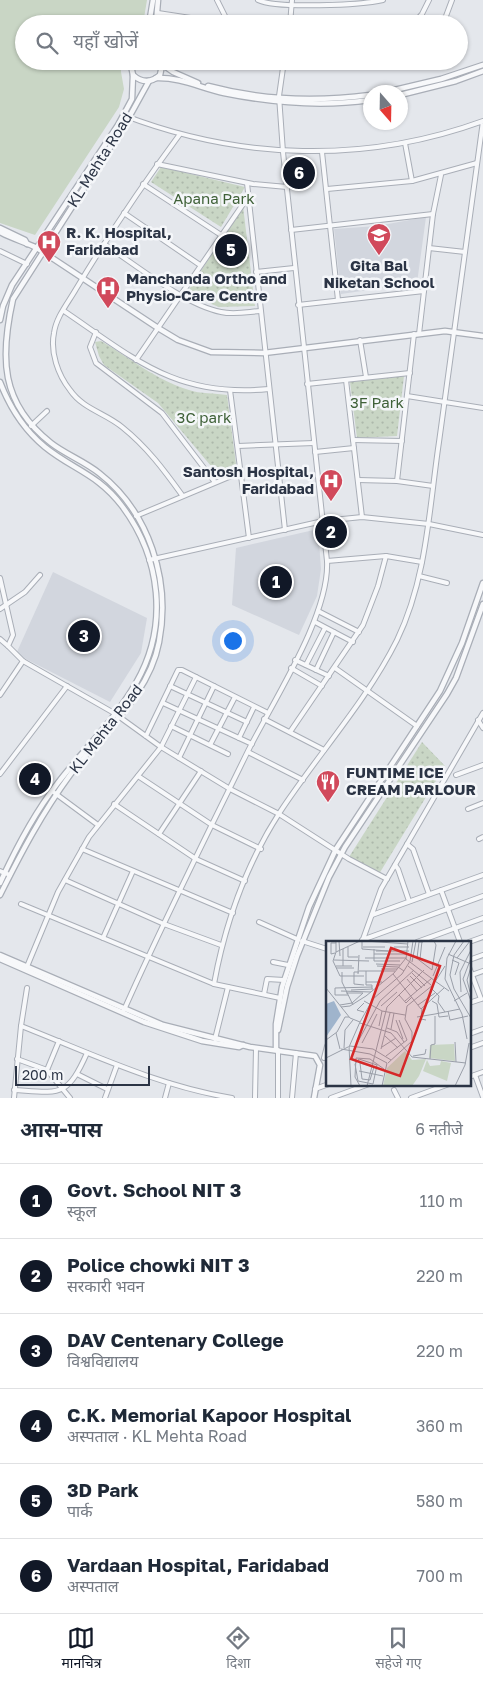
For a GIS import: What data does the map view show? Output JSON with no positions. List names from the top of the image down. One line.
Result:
{"streets":{"street":["KL Mehta Road"]},"parks":["Apana Park","3F Park","3C park"],"places":{"school or university":["Gita Bal Niketan School"],"hospital":["R. K. Hospital, Faridabad","Manchanda Ortho and Physio-Care Centre","Santosh Hospital, Faridabad"],"restaurant":["FUNTIME ICE CREAM PARLOUR"]},"scale_bar":"200 m","north":"bottom","page":{"search":"यहाँ खोजें","pins":["6","5","2","1","3","4"],"scale":"200 m","heading":["आस-पास","6 नतीजे"],"list":[{"mark":"1","name":"Govt. School NIT 3","note":"स्कूल","value":"110 m"},{"mark":"2","name":"Police chowki NIT 3","note":"सरकारी भवन","value":"220 m"},{"mark":"3","name":"DAV Centenary College","note":"विश्वविद्यालय","value":"220 m"},{"mark":"4","name":"C.K. Memorial Kapoor Hospital","note":"अस्पताल · KL Mehta Road","value":"360 m"},{"mark":"5","name":"3D Park","note":"पार्क","value":"580 m"},{"mark":"6","name":"Vardaan Hospital, Faridabad","note":"अस्पताल","value":"700 m"}],"nav":["मानचित्र","दिशा","सहेजे गए"]}}
